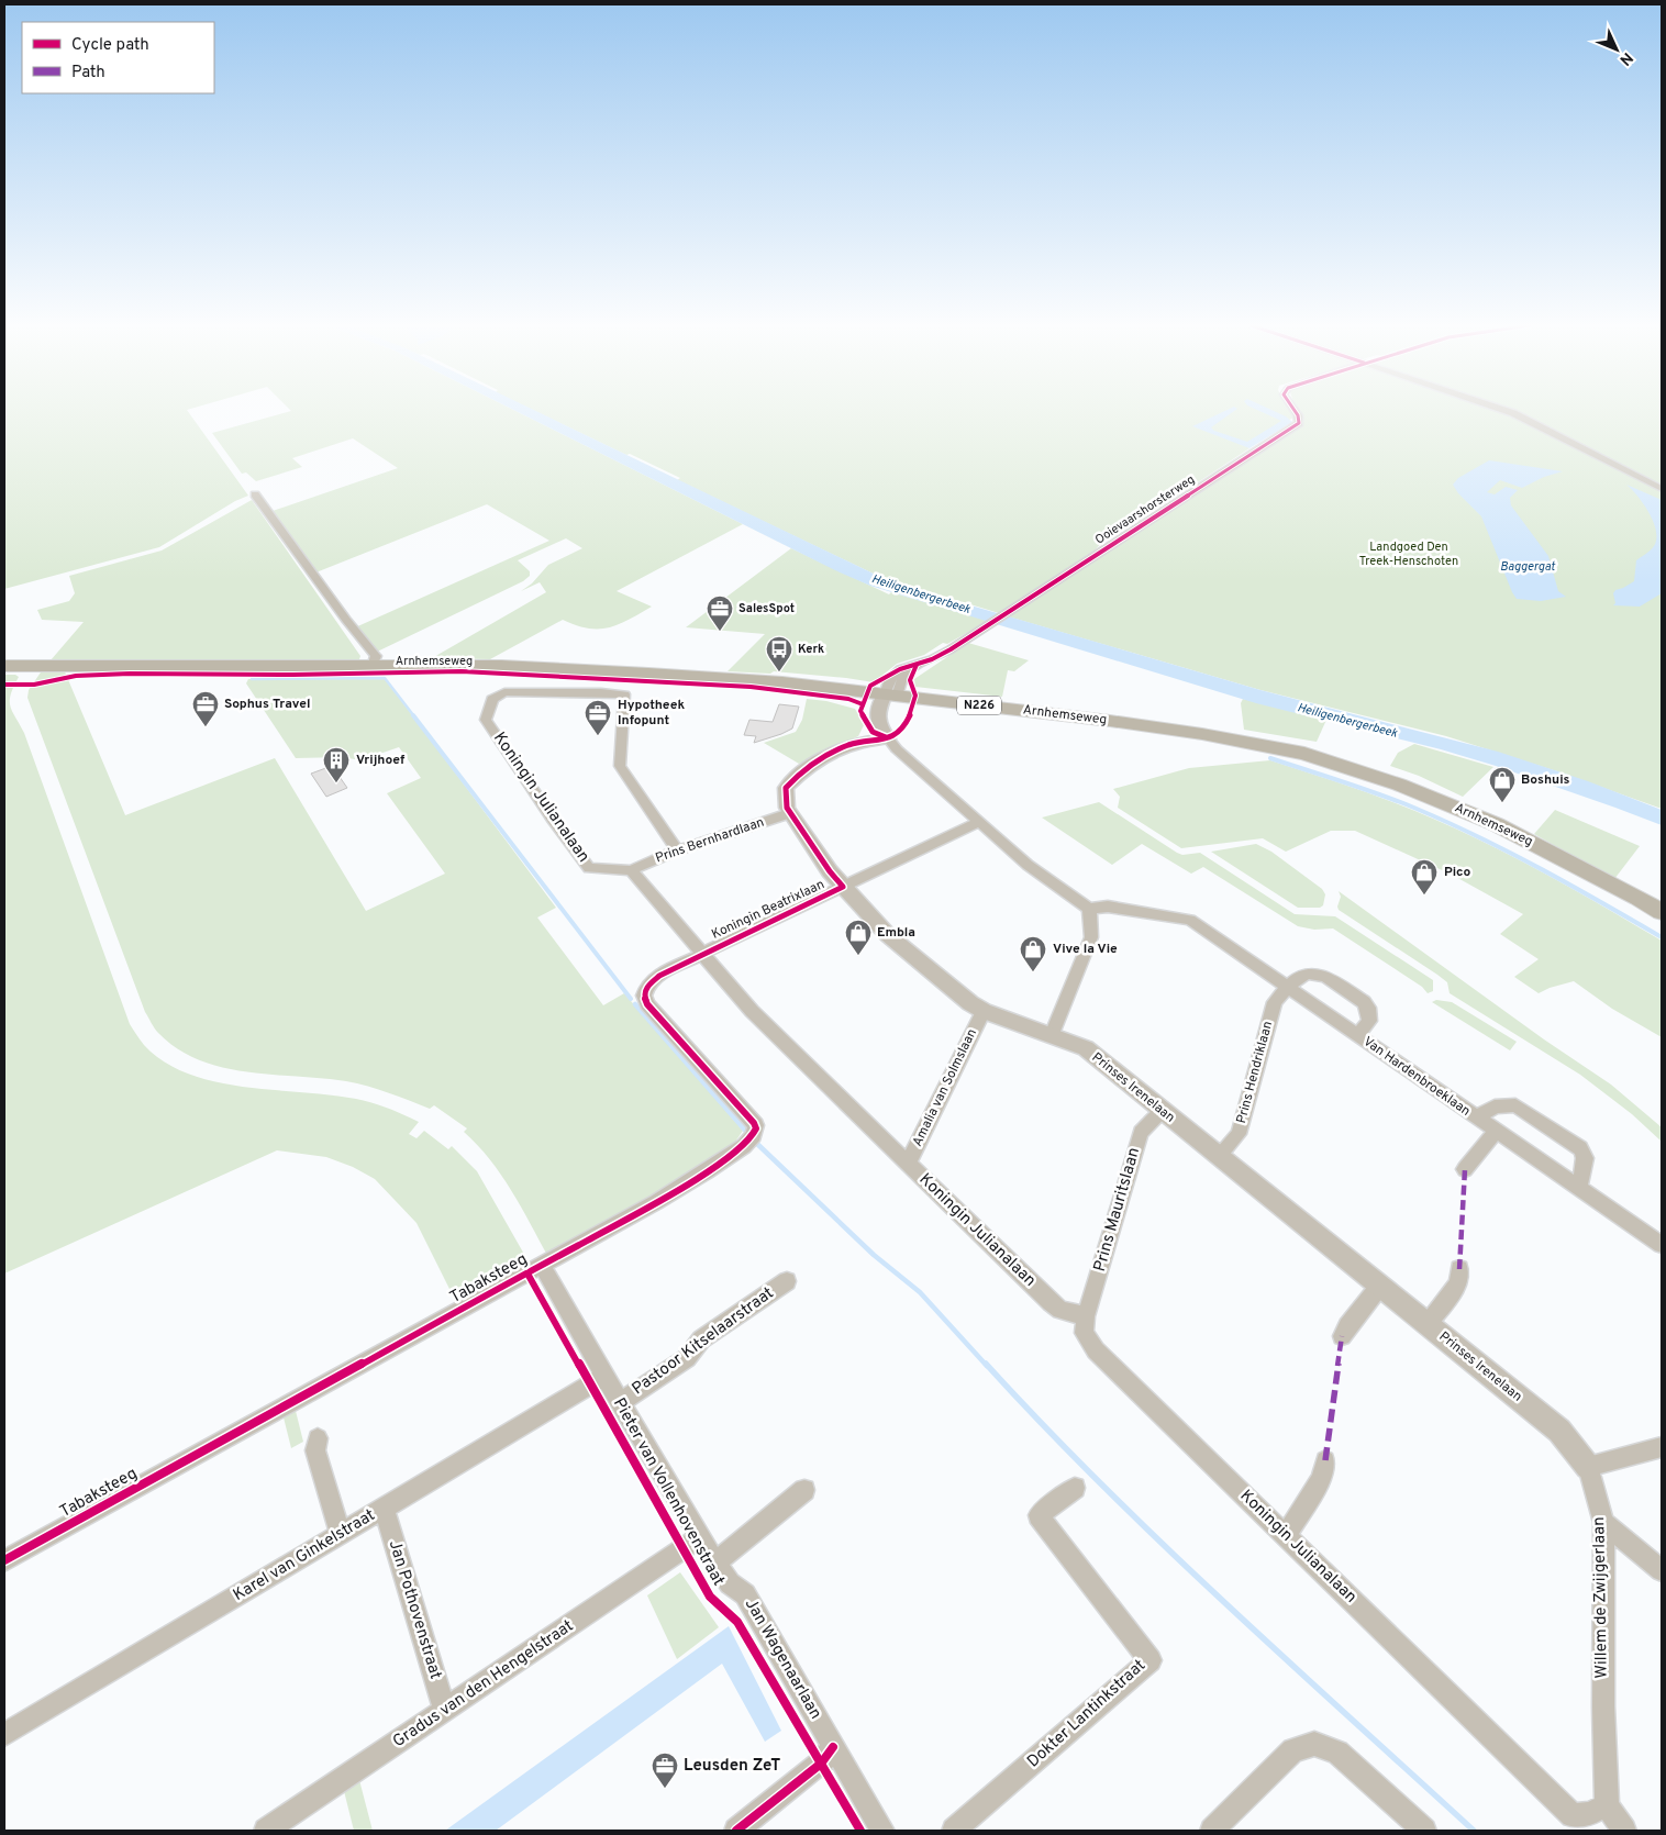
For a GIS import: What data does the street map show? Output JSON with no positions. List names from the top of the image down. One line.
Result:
{"streets":{"main road":["Arnhemseweg","N226"],"street":["Ooievaarshorsterweg","Koningin Julianalaan","Prins Bernhardlaan","Koningin Beatrixlaan","Prins Hendriklaan","Van Hardenbroeklaan","Amalia van Solmslaan","Prinses Irenelaan","Prins Mauritslaan","Tabaksteeg","Pastoor Kitselaarstraat","Karel van Ginkelstraat","Willem de Zwijgerlaan","Jan Pothovenstraat","Jan Wagenaarlaan","Gradus van den Hengelstraat","Dokter Lantinkstraat"],"cycle path":["Pieter van Vollenhovenstraat"]},"crossings":[["Ooievaarshorsterweg","Arnhemseweg"],["Koningin Julianalaan","Prins Bernhardlaan"],["Koningin Julianalaan","Koningin Beatrixlaan"],["Koningin Julianalaan","Amalia van Solmslaan"],["Koningin Julianalaan","Prins Mauritslaan"],["Koningin Julianalaan","Tabaksteeg"],["Koningin Julianalaan","Willem de Zwijgerlaan"],["Prins Bernhardlaan","Prinses Irenelaan"],["Koningin Beatrixlaan","Prinses Irenelaan"],["Koningin Beatrixlaan","Tabaksteeg"],["Prins Hendriklaan","Van Hardenbroeklaan"],["Prins Hendriklaan","Prinses Irenelaan"],["Amalia van Solmslaan","Prinses Irenelaan"],["Prinses Irenelaan","Prins Mauritslaan"],["Prinses Irenelaan","Willem de Zwijgerlaan"],["Tabaksteeg","Jan Wagenaarlaan"],["Pastoor Kitselaarstraat","Jan Wagenaarlaan"],["Karel van Ginkelstraat","Jan Pothovenstraat"],["Karel van Ginkelstraat","Jan Wagenaarlaan"],["Jan Pothovenstraat","Gradus van den Hengelstraat"],["Jan Wagenaarlaan","Gradus van den Hengelstraat"]],"water":["Baggergat","Heiligenbergerbeek"],"parks":["Landgoed Den Treek-Henschoten"],"places":{"office":["SalesSpot","Sophus Travel","Hypotheek Infopunt","Leusden ZeT"],"bus stop":["Kerk"],"building":["Vrijhoef"],"shop":["Boshuis","Pico","Embla","Vive la Vie"]},"legend":["Cycle path","Path"],"north":"bottom right"}
